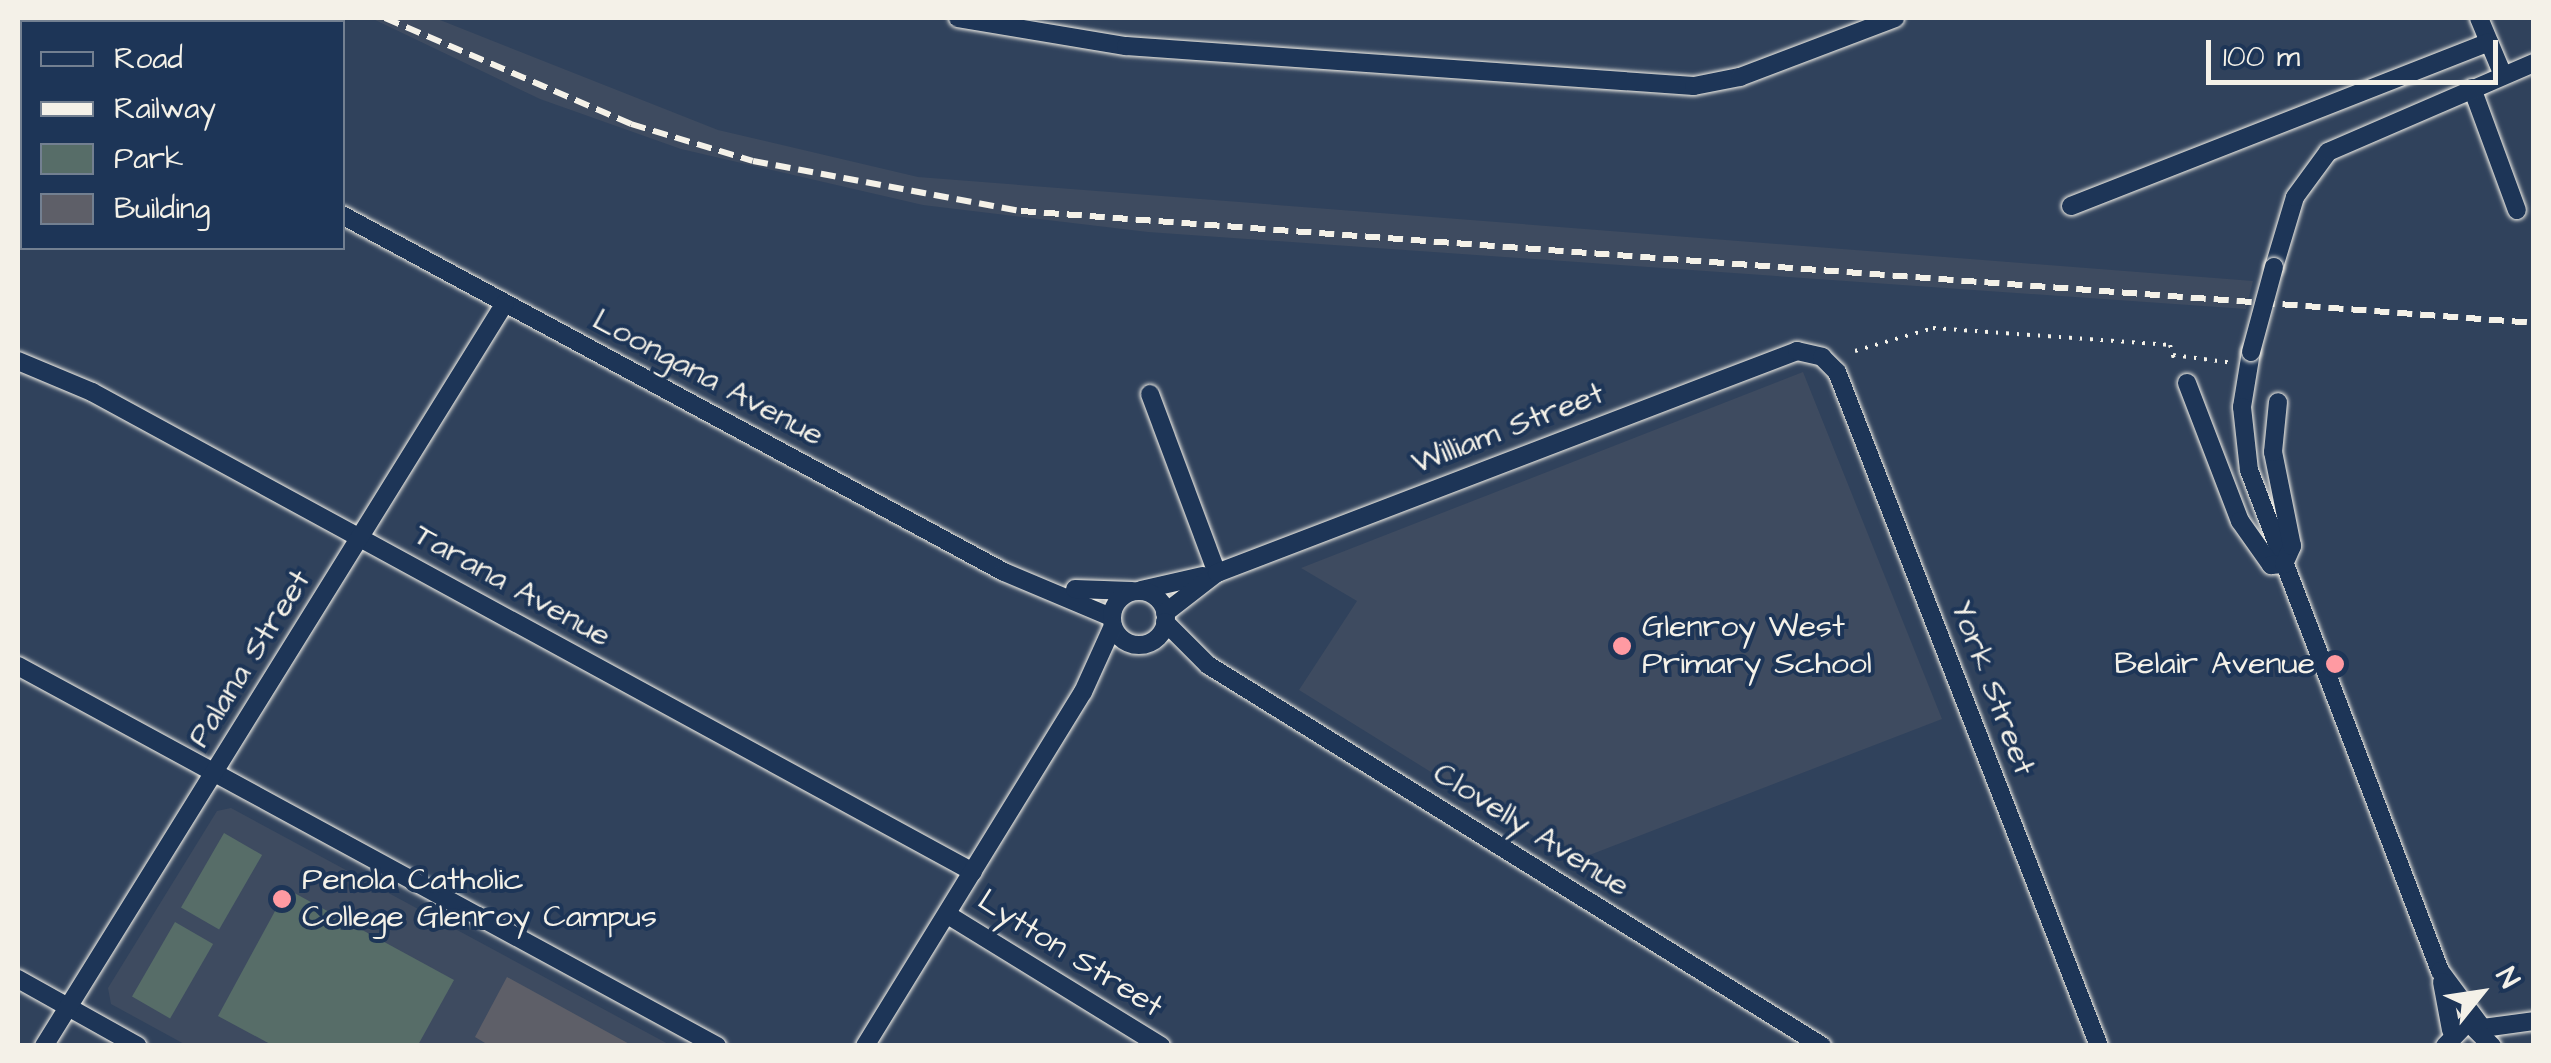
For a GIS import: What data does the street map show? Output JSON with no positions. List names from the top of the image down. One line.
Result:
{"streets":{"street":["Loongana Avenue","William Street","Tarana Avenue","Palana Street","York Street","Clovelly Avenue","Lytton Street"]},"crossings":[["Loongana Avenue","William Street"],["Loongana Avenue","Palana Street"],["Loongana Avenue","Clovelly Avenue"],["William Street","York Street"],["William Street","Clovelly Avenue"],["Tarana Avenue","Palana Street"]],"places":["Glenroy West Primary School","Belair Avenue","Penola Catholic College Glenroy Campus"],"legend":["Road","Railway","Park","Building"],"scale_bar":"100 m","north":"top right"}
